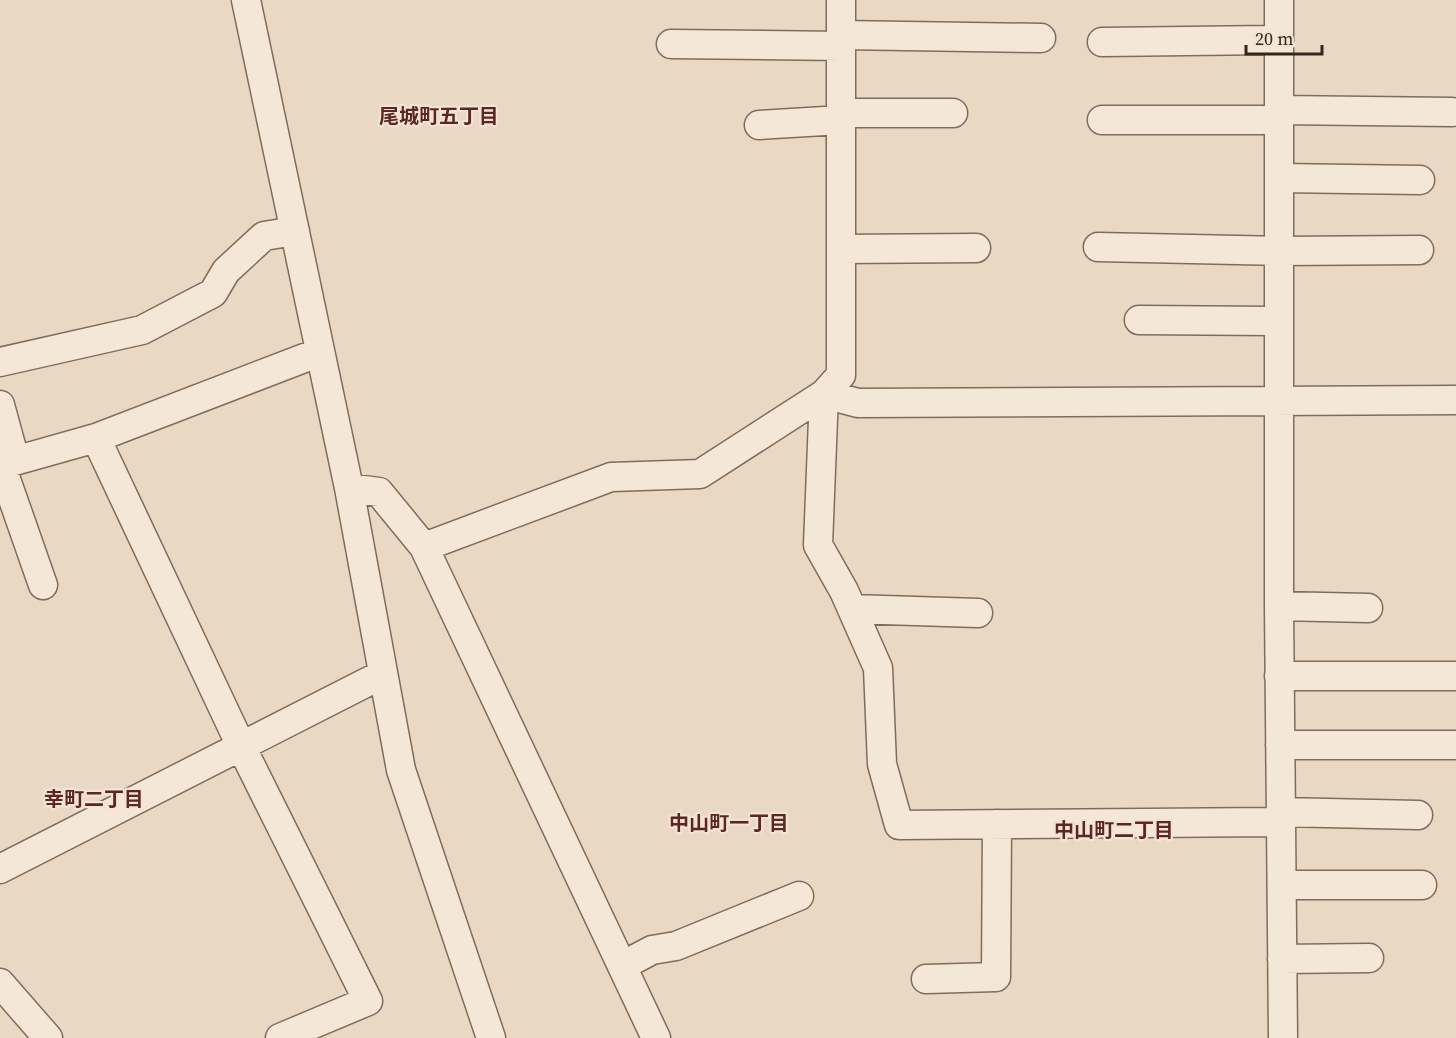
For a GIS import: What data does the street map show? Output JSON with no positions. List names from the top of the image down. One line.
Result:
{"districts":["尾城町五丁目","幸町二丁目","中山町一丁目","中山町二丁目"],"scale_bar":"20 m"}
